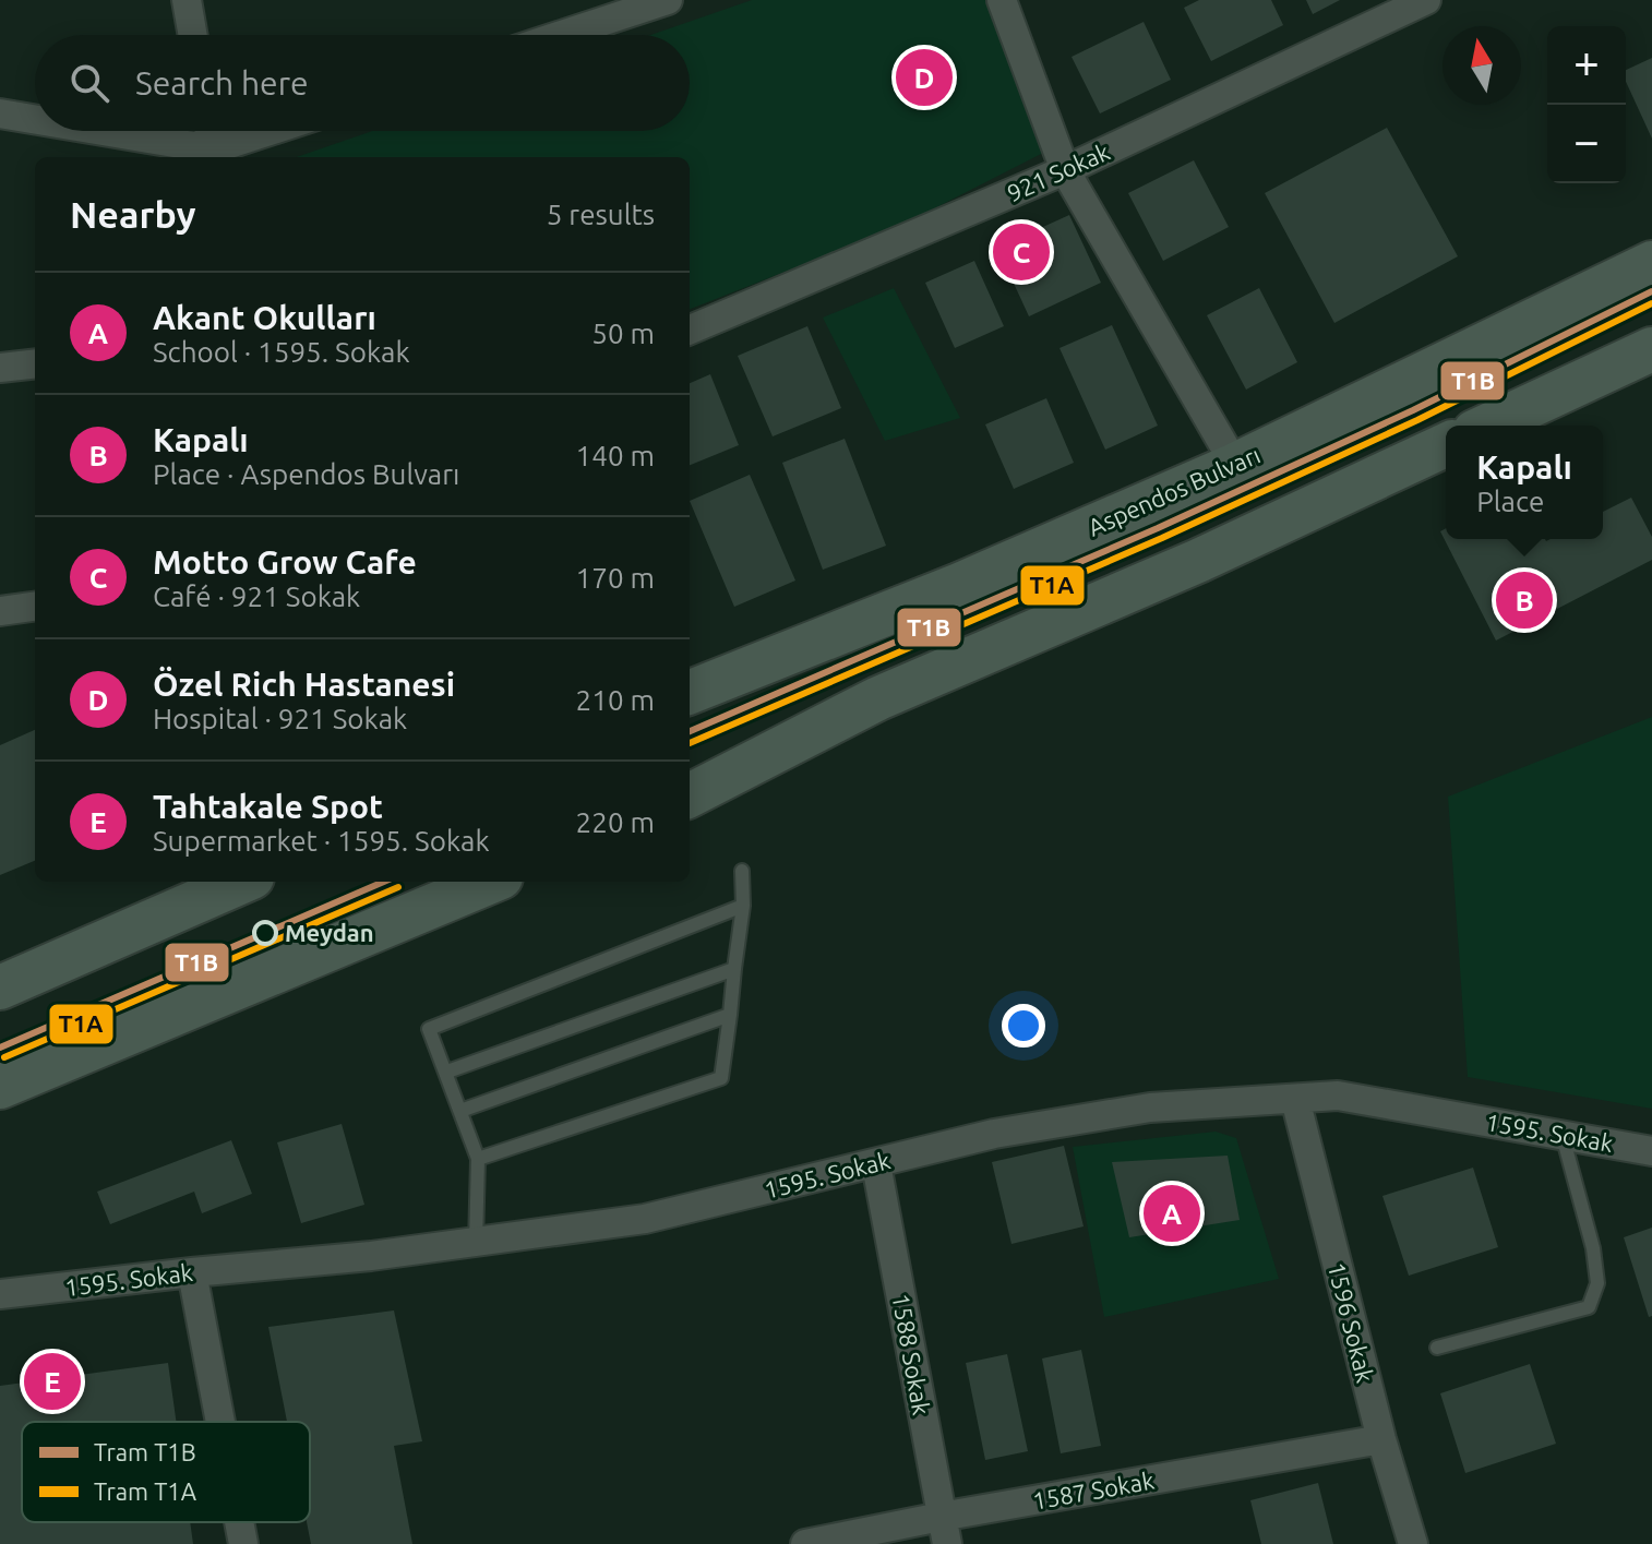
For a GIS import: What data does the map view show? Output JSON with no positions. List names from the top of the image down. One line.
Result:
{"streets":{"main road":["Aspendos Bulvarı"],"street":["921 Sokak","1595. Sokak","1596 Sokak","1588 Sokak","1587 Sokak"]},"crossings":[["1595. Sokak","1596 Sokak"],["1595. Sokak","1588 Sokak"],["1596 Sokak","1587 Sokak"],["1588 Sokak","1587 Sokak"]],"places":["Meydan"],"lines":["tram line T1B","tram line T1A"],"legend":["Tram T1B","Tram T1A"],"north":"top","page":{"map_buttons":["+","−"],"search":"Search here","pins":["D","C","B","A","E"],"heading":["Nearby","5 results"],"list":[{"mark":"A","name":"Akant Okulları","note":"School · 1595. Sokak","value":"50 m"},{"mark":"B","name":"Kapalı","note":"Place · Aspendos Bulvarı","value":"140 m"},{"mark":"C","name":"Motto Grow Cafe","note":"Café · 921 Sokak","value":"170 m"},{"mark":"D","name":"Özel Rich Hastanesi","note":"Hospital · 921 Sokak","value":"210 m"},{"mark":"E","name":"Tahtakale Spot","note":"Supermarket · 1595. Sokak","value":"220 m"}],"popup":["Kapalı","Place"]}}
